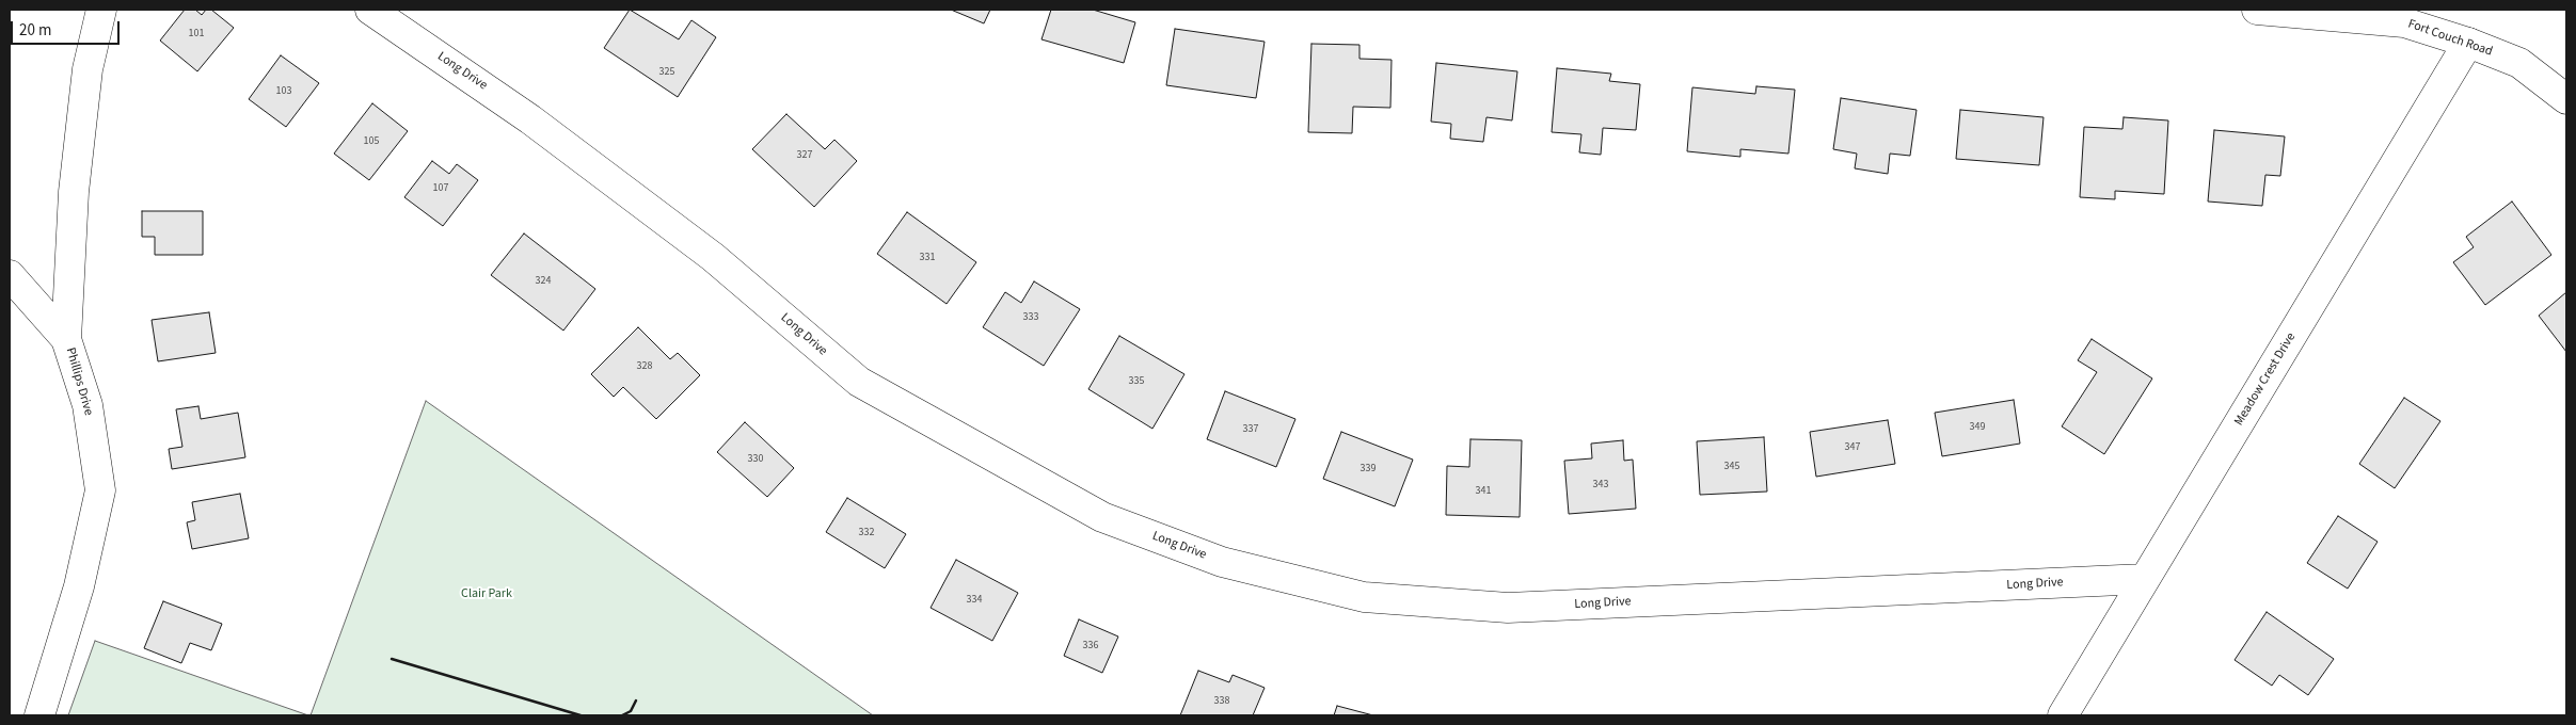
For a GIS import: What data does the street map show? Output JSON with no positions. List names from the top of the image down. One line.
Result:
{"streets":{"street":["Fort Couch Road","Long Drive","Meadow Crest Drive","Phillips Drive"]},"crossings":[["Fort Couch Road","Meadow Crest Drive"],["Long Drive","Meadow Crest Drive"]],"parks":["Clair Park"],"house_numbers":["101","325","103","105","327","107","331","324","333","328","335","349","337","347","330","345","339","343","341","332","334","336","338"],"scale_bar":"20 m"}
